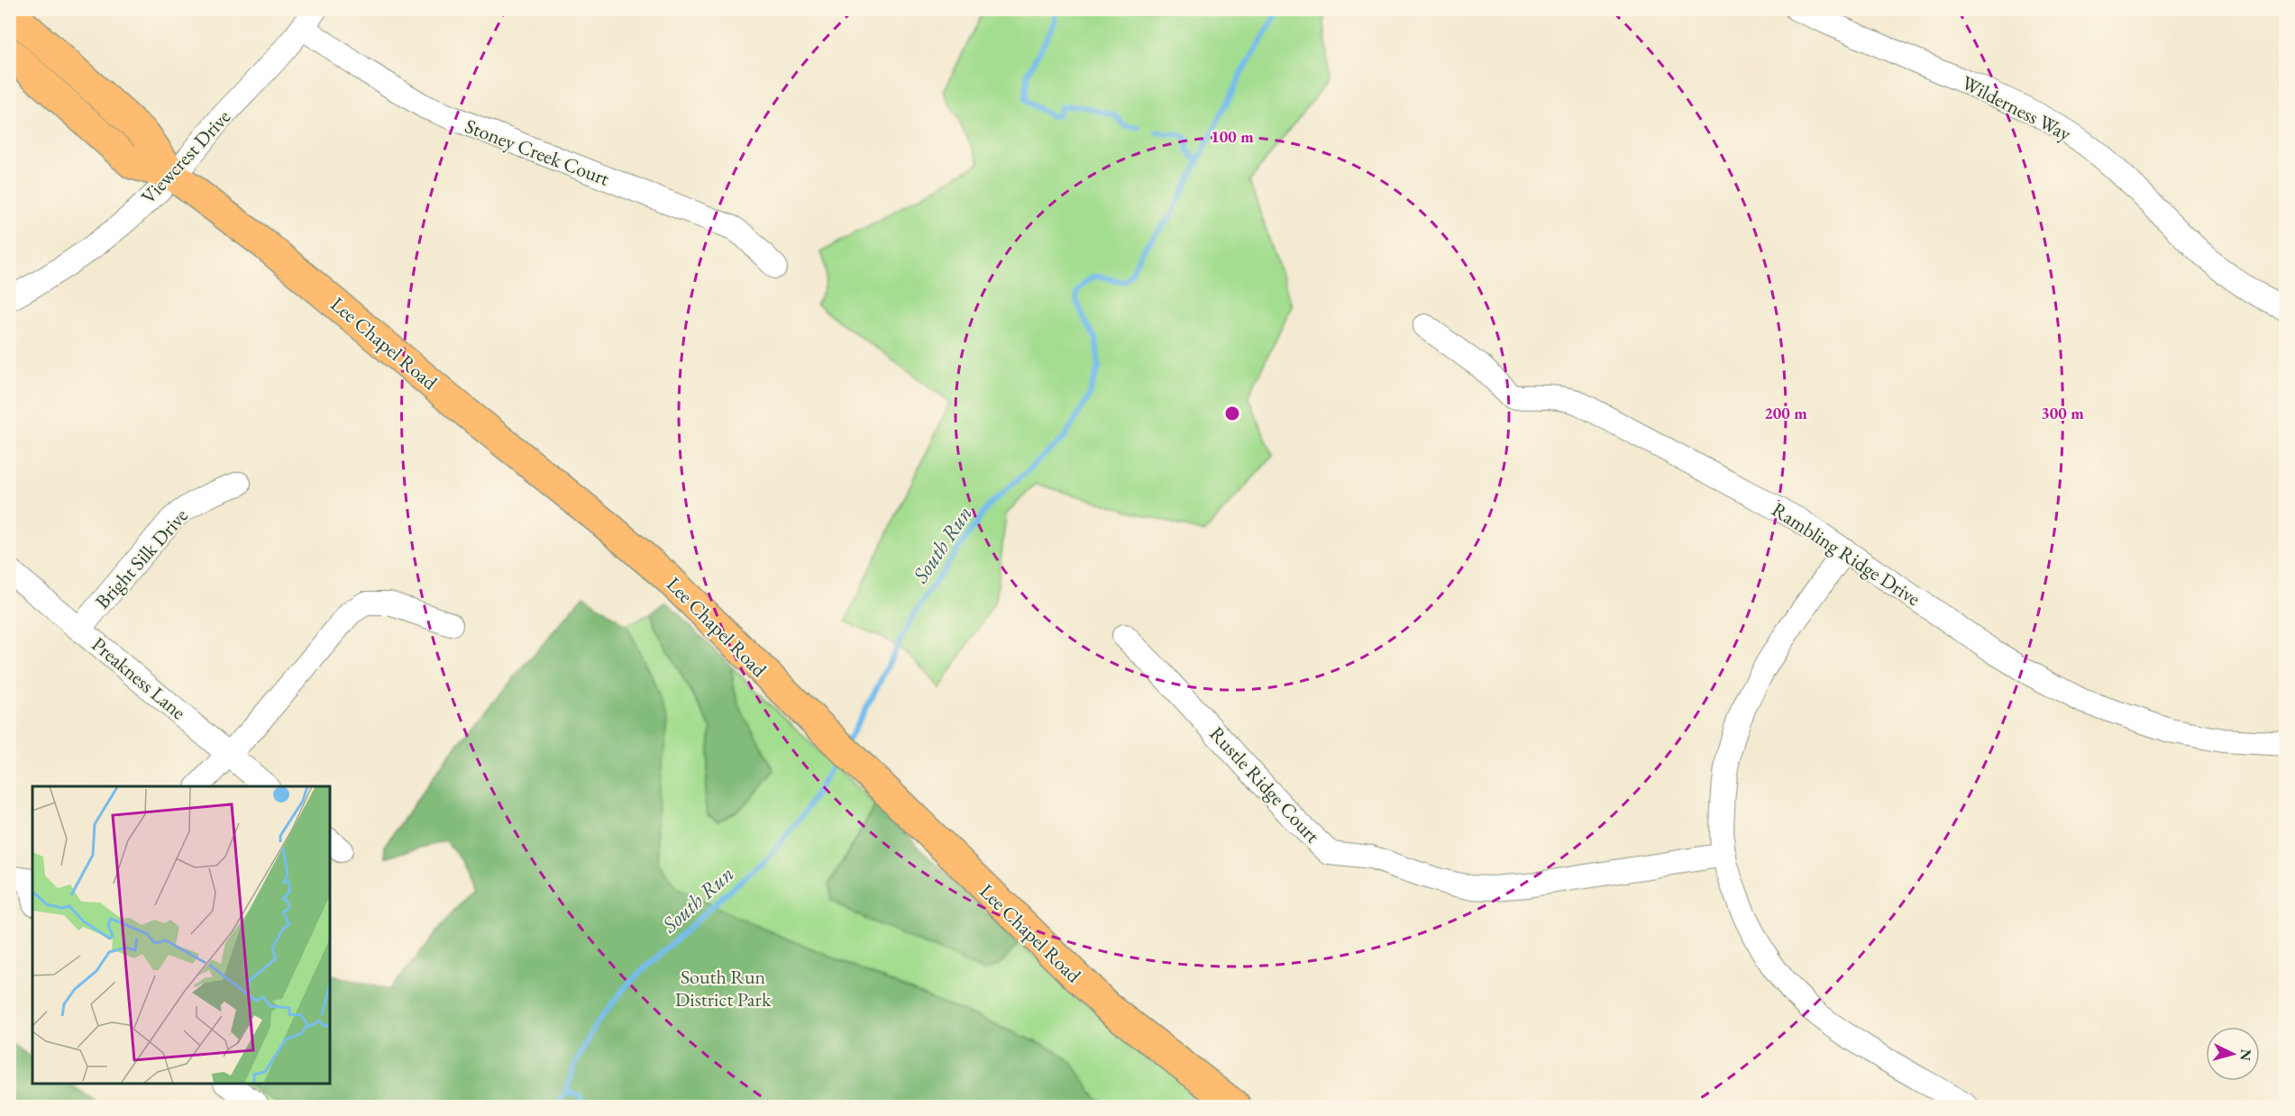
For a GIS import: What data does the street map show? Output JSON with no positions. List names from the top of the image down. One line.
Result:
{"streets":{"main road":["Lee Chapel Road"],"street":["Wilderness Way","Stoney Creek Court","Viewcrest Drive","Rambling Ridge Drive","Bright Silk Drive","Preakness Lane","Rustle Ridge Court"]},"crossings":[["Stoney Creek Court","Viewcrest Drive"],["Viewcrest Drive","Lee Chapel Road"],["Bright Silk Drive","Preakness Lane"]],"water":["South Run"],"parks":["South Run District Park"],"north":"right","rings":["100 m","200 m","300 m"]}
